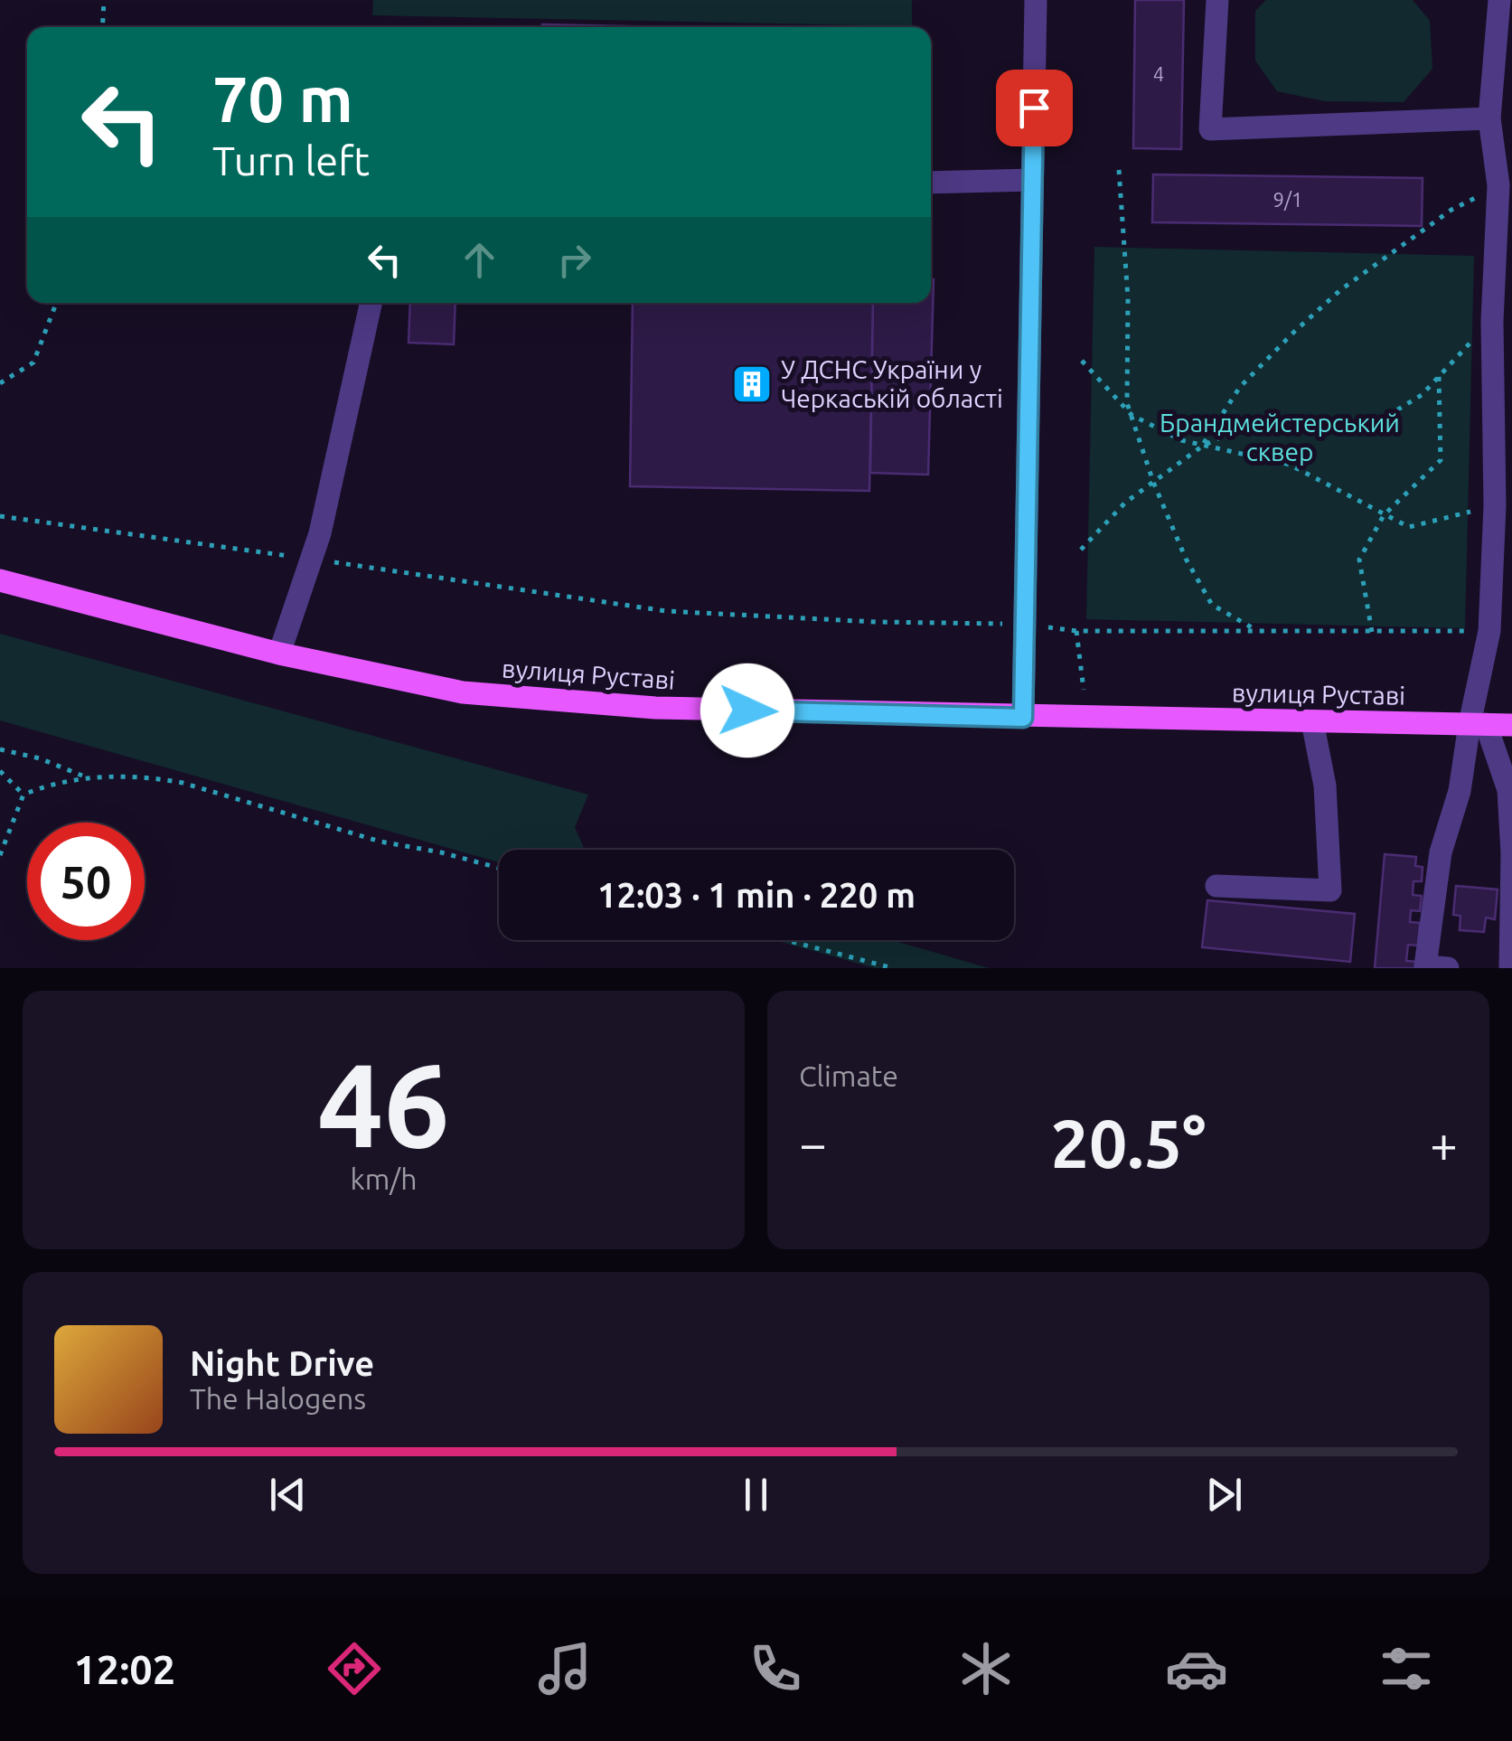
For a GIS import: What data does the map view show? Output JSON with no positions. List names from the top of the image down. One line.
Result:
{"streets":{"main road":["вулиця Руставі"]},"parks":["Брандмейстерський сквер"],"places":{"building":["У ДСНС України у Черкаській області"]},"house_numbers":["4","9/1"],"page":{"turn":["70 m","Turn left"],"limit":"50","trip":"12:03 · 1 min · 220 m","tile":[["46","km/h"],"Climate"],"heat":["−","20.5°","+"],"song":["Night Drive","The Halogens"],"tabs":"12:02"}}
